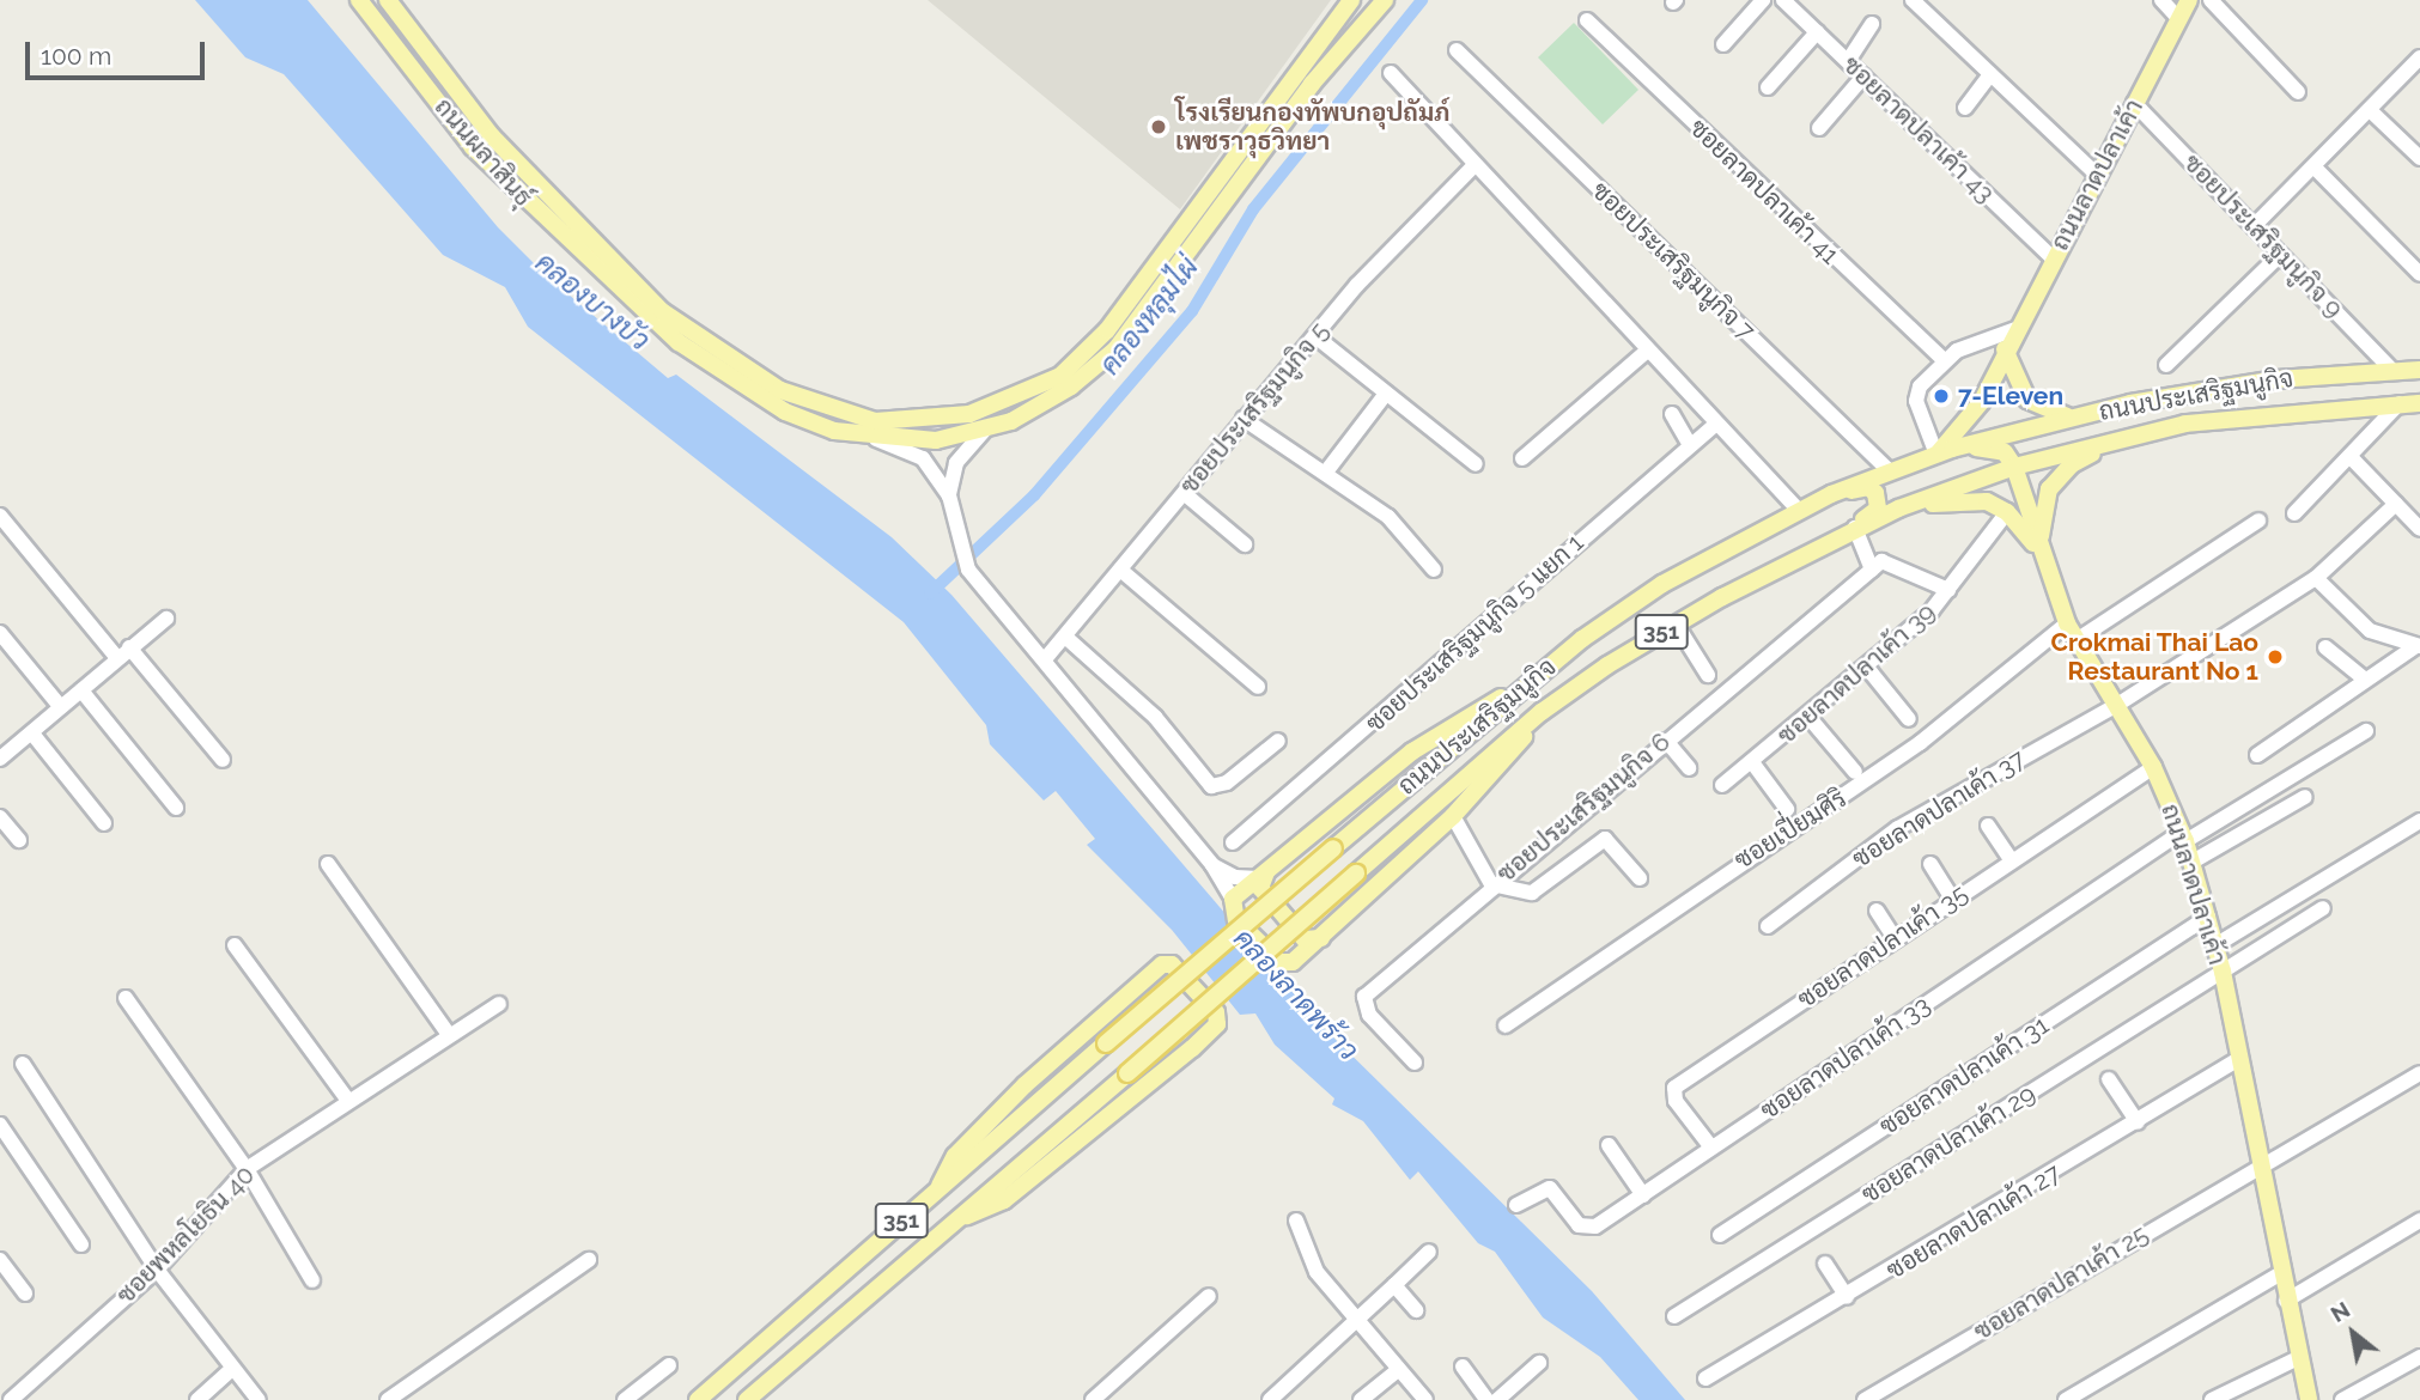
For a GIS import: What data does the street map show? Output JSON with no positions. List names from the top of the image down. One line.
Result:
{"streets":{"main road":["ถนนผลาสินธุ์","ถนนลาดปลาเค้า","ถนนประเสริฐมนูกิจ","351"],"street":["ซอยลาดปลาเค้า 43","ซอยลาดปลาเค้า 41","ซอยประเสริฐมนูกิจ 9","ซอยประเสริฐมนูกิจ 7","ซอยประเสริฐมนูกิจ 5","ซอยประเสริฐมนูกิจ 5 แยก 1","ซอยลาดปลาเค้า 39","ซอยประเสริฐมนูกิจ 6","ซอยลาดปลาเค้า 37","ซอยเปี่ยมศิริ","ซอยลาดปลาเค้า 35","ซอยลาดปลาเค้า 33","ซอยลาดปลาเค้า 31","ซอยลาดปลาเค้า 29","ซอยลาดปลาเค้า 27","ซอยพหลโยธิน 40","ซอยลาดปลาเค้า 25"]},"crossings":[["ซอยลาดปลาเค้า 43","ถนนลาดปลาเค้า"],["ถนนลาดปลาเค้า","ซอยประเสริฐมนูกิจ 9"],["ถนนลาดปลาเค้า","ถนนประเสริฐมนูกิจ"],["ถนนลาดปลาเค้า","ซอยลาดปลาเค้า 37"],["ถนนลาดปลาเค้า","ซอยเปี่ยมศิริ"],["ถนนลาดปลาเค้า","ซอยลาดปลาเค้า 35"],["ถนนลาดปลาเค้า","ซอยลาดปลาเค้า 33"],["ถนนลาดปลาเค้า","ซอยลาดปลาเค้า 31"],["ถนนลาดปลาเค้า","ซอยลาดปลาเค้า 29"],["ถนนลาดปลาเค้า","ซอยลาดปลาเค้า 27"],["ถนนลาดปลาเค้า","ซอยลาดปลาเค้า 25"],["ซอยประเสริฐมนูกิจ 9","ถนนประเสริฐมนูกิจ"],["ซอยประเสริฐมนูกิจ 7","ถนนประเสริฐมนูกิจ"],["ซอยลาดปลาเค้า 35","ซอยลาดปลาเค้า 33"]],"water":["คลองบางบัว","คลองหลุมไผ่","คลองลาดพร้าว"],"places":["โรงเรียนกองทัพบกอุปถัมภ์ เพชราวุธวิทยา","7-Eleven","Crokmai Thai Lao Restaurant No 1"],"scale_bar":"100 m","north":"top left"}
